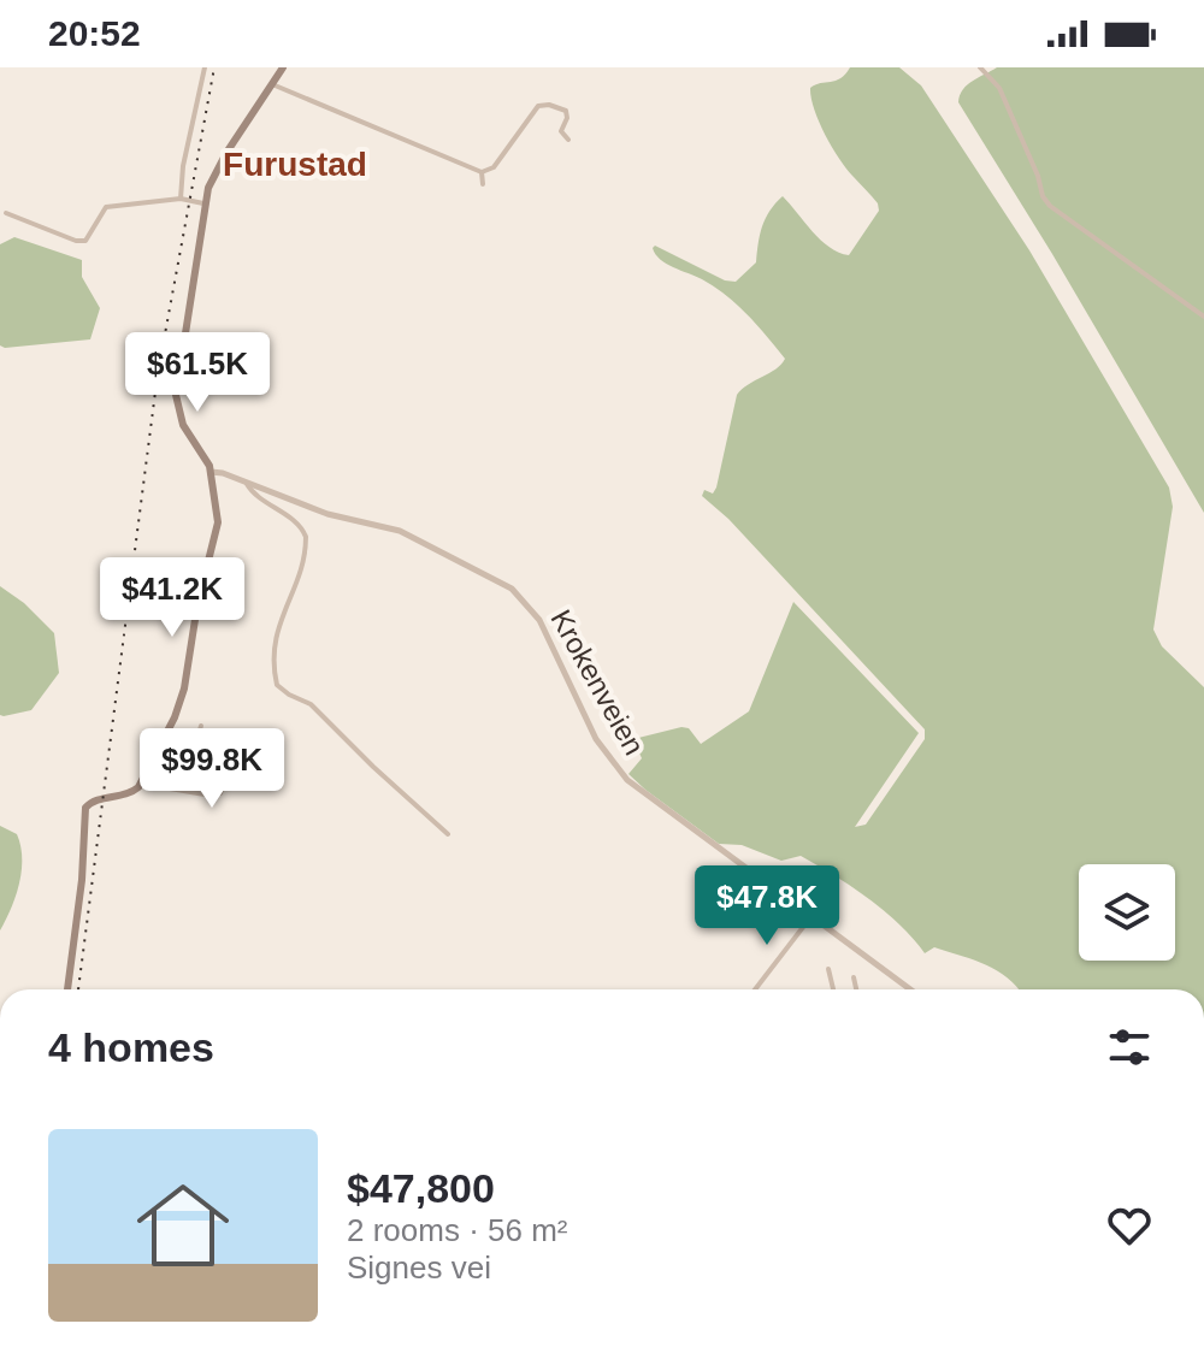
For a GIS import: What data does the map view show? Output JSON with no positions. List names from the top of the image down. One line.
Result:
{"streets":{"street":["Krokenveien"]},"districts":["Furustad"],"page":{"status":"20:52","price":["$61.5K","$41.2K","$99.8K","$47.8K"],"heading":"4 homes","list":[{"name":"$47,800","note":"2 rooms · 56 m² · Signes vei"}]}}
